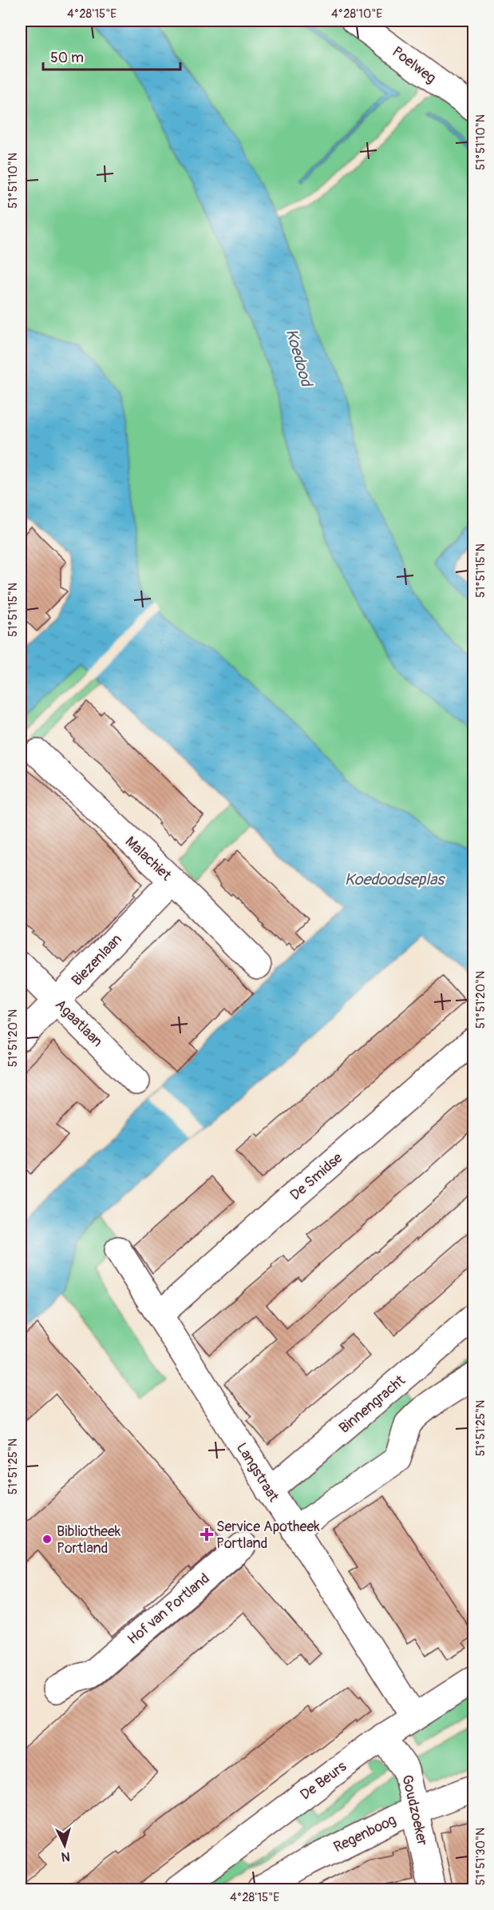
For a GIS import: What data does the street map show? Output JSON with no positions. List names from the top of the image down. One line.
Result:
{"streets":{"street":["Poelweg","Malachiet","Biezenlaan","Agaatlaan","De Smidse","Binnengracht","Langstraat","Hof van Portland","De Beurs","Goudzoeker","Regenboog"]},"crossings":[["Malachiet","Biezenlaan"],["Biezenlaan","Agaatlaan"],["De Smidse","Langstraat"],["Binnengracht","Langstraat"],["Langstraat","De Beurs"],["De Beurs","Goudzoeker"],["Goudzoeker","Regenboog"]],"water":["Koedood","Koedoodseplas"],"places":{"health":["Service Apotheek Portland"],"other":["Bibliotheek Portland"]},"scale_bar":"50 m","north":"bottom","coordinates":["4°28'15\"E","4°28'10\"E","51°51'10\"N","51°51'15\"N","51°51'20\"N","51°51'25\"N","51°51'30\"N"]}
